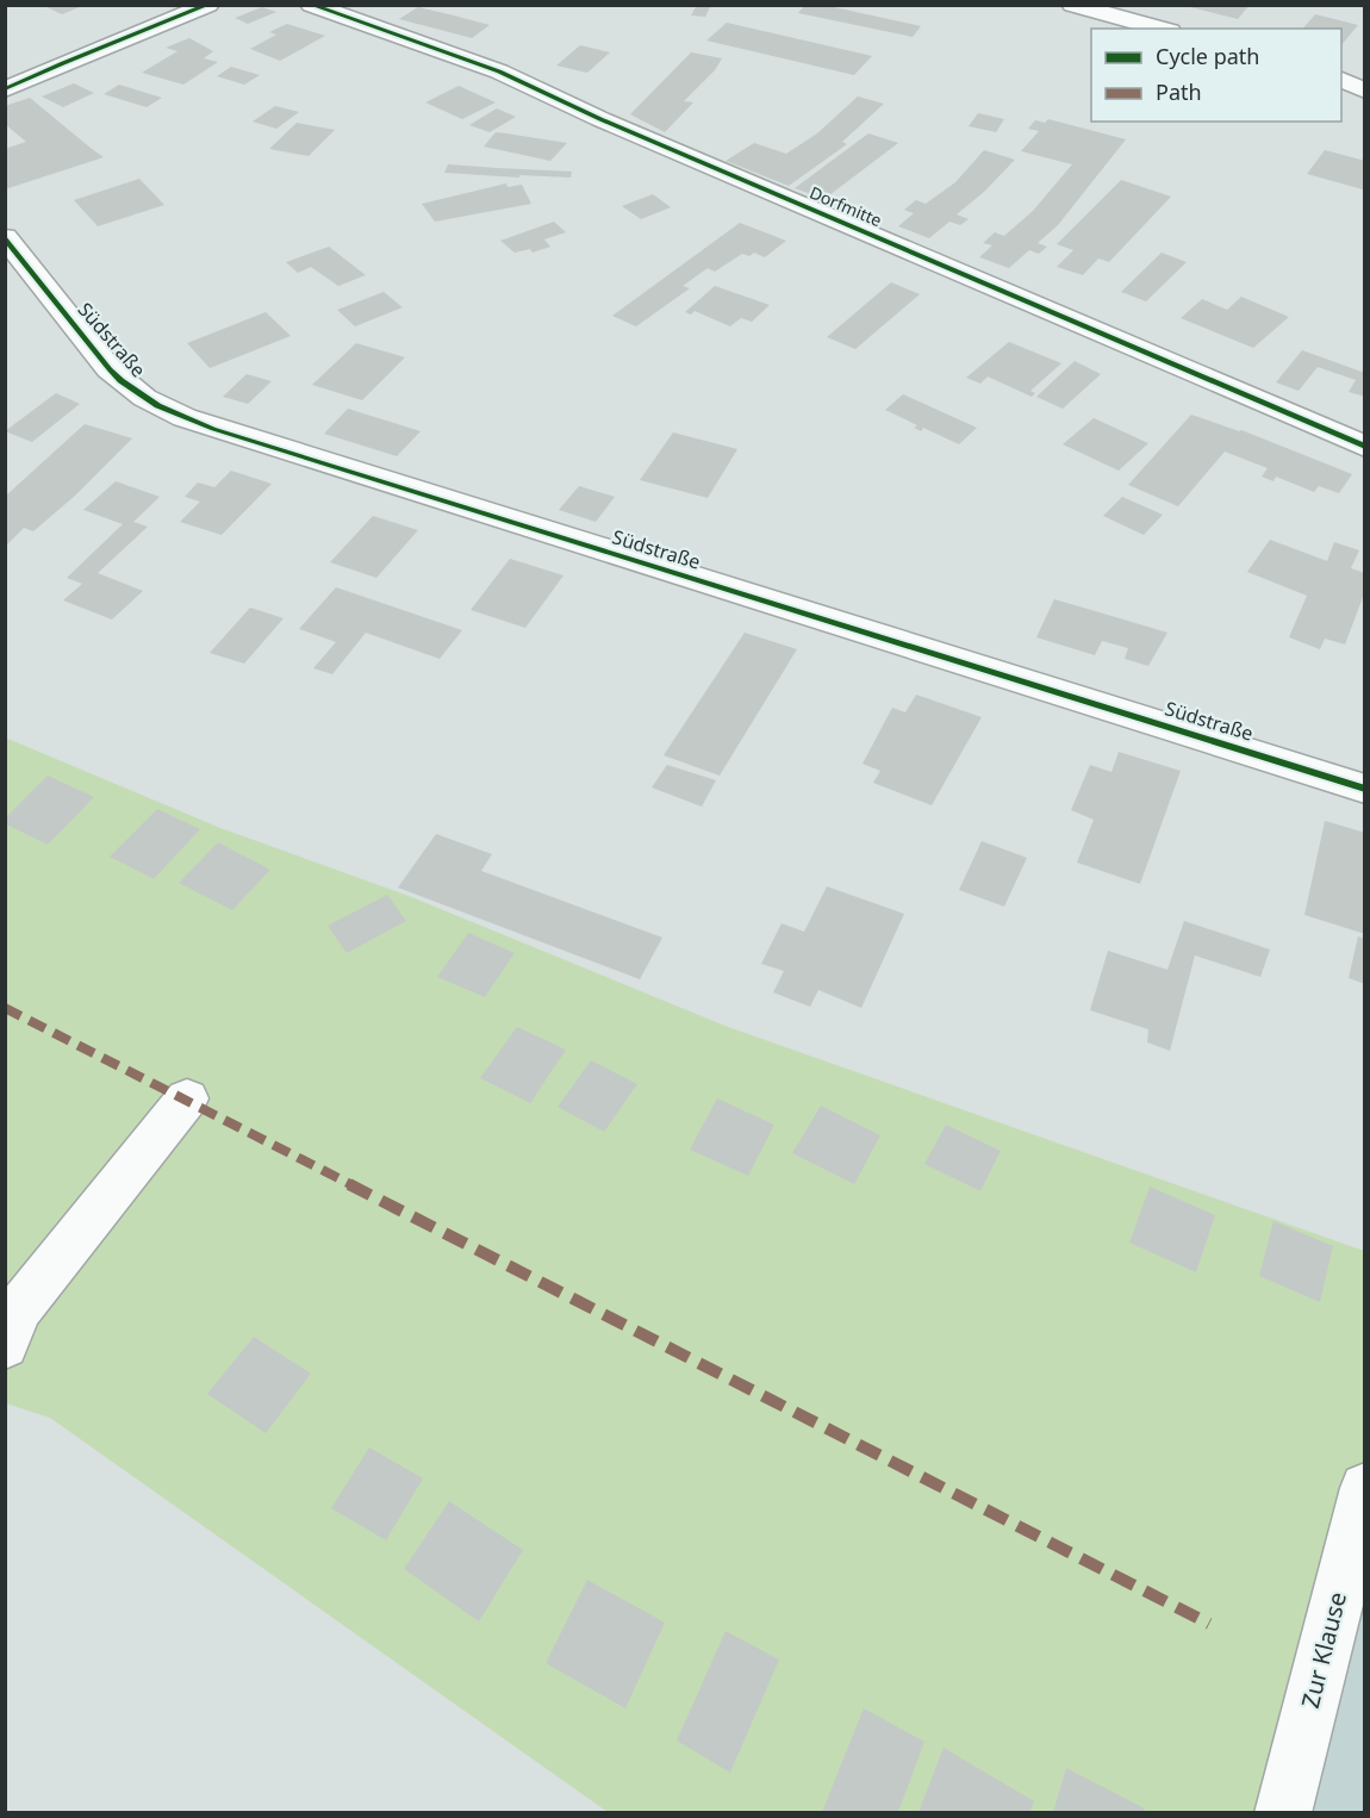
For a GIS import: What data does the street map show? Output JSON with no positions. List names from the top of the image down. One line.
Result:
{"streets":{"street":["Dorfmitte","Südstraße","Zur Klause"]},"legend":["Cycle path","Path"]}
